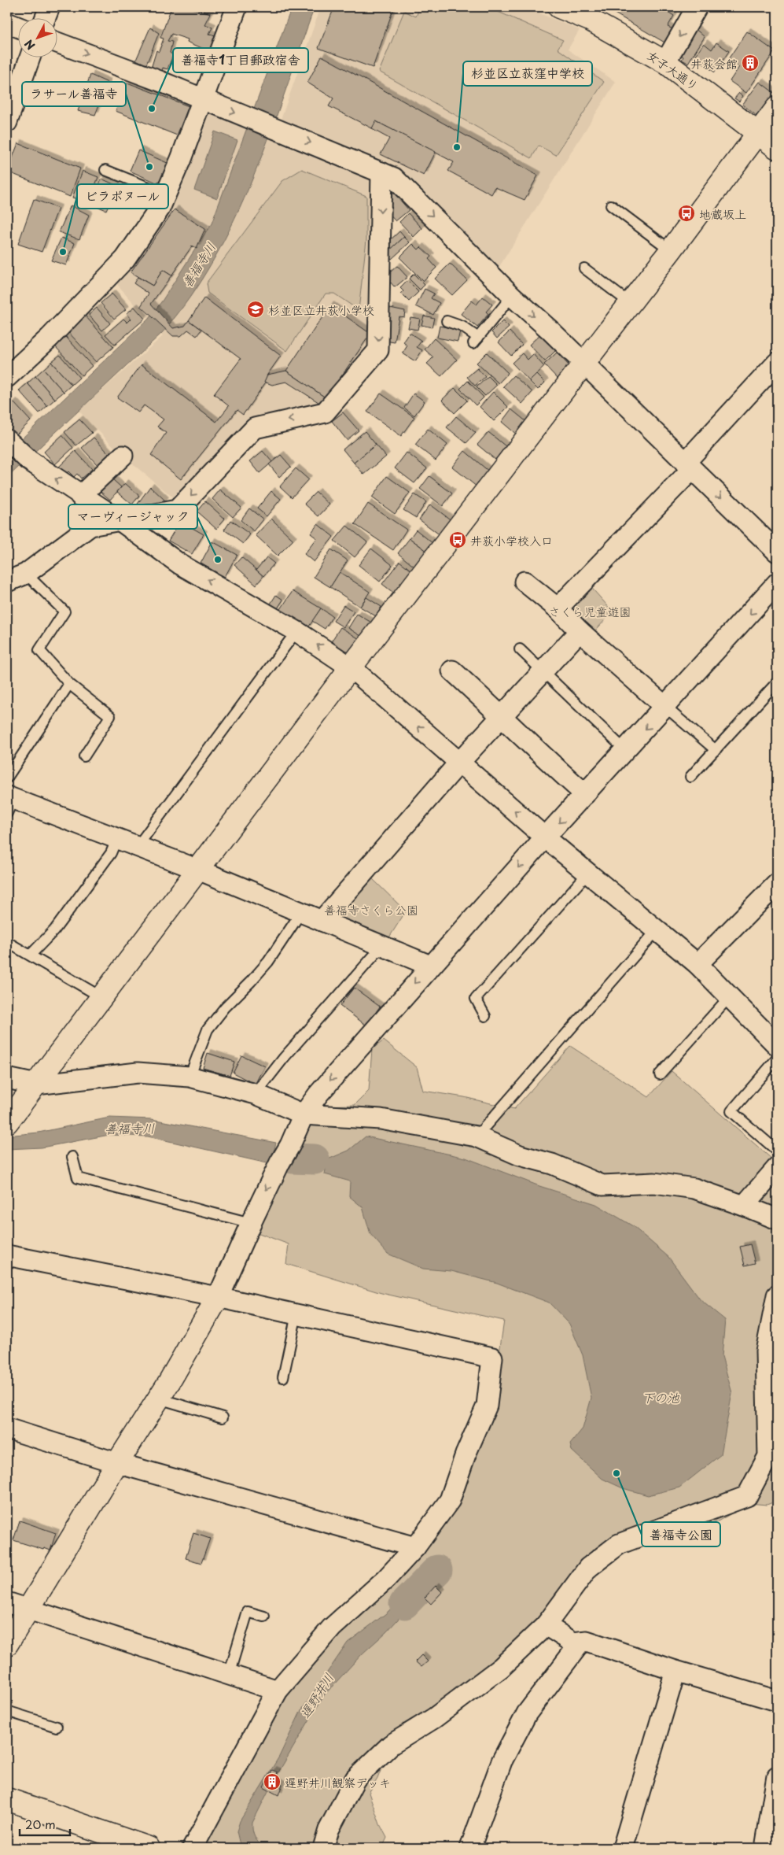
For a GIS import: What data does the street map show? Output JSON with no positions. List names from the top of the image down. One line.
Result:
{"streets":{"street":["女子大通り"]},"water":["善福寺川","下の池","遅野井川"],"parks":["さくら児童遊園","善福寺さくら公園"],"places":{"building":["井荻会館","遅野井川観察デッキ"],"other":["善福寺1丁目郵政宿舎","杉並区立荻窪中学校","ラサール善福寺","ビラポヌール","マーヴィージャック","善福寺公園"],"bus stop":["地蔵坂上","井荻小学校入口"],"school or university":["杉並区立井荻小学校"]},"scale_bar":"20 m","north":"bottom left"}
